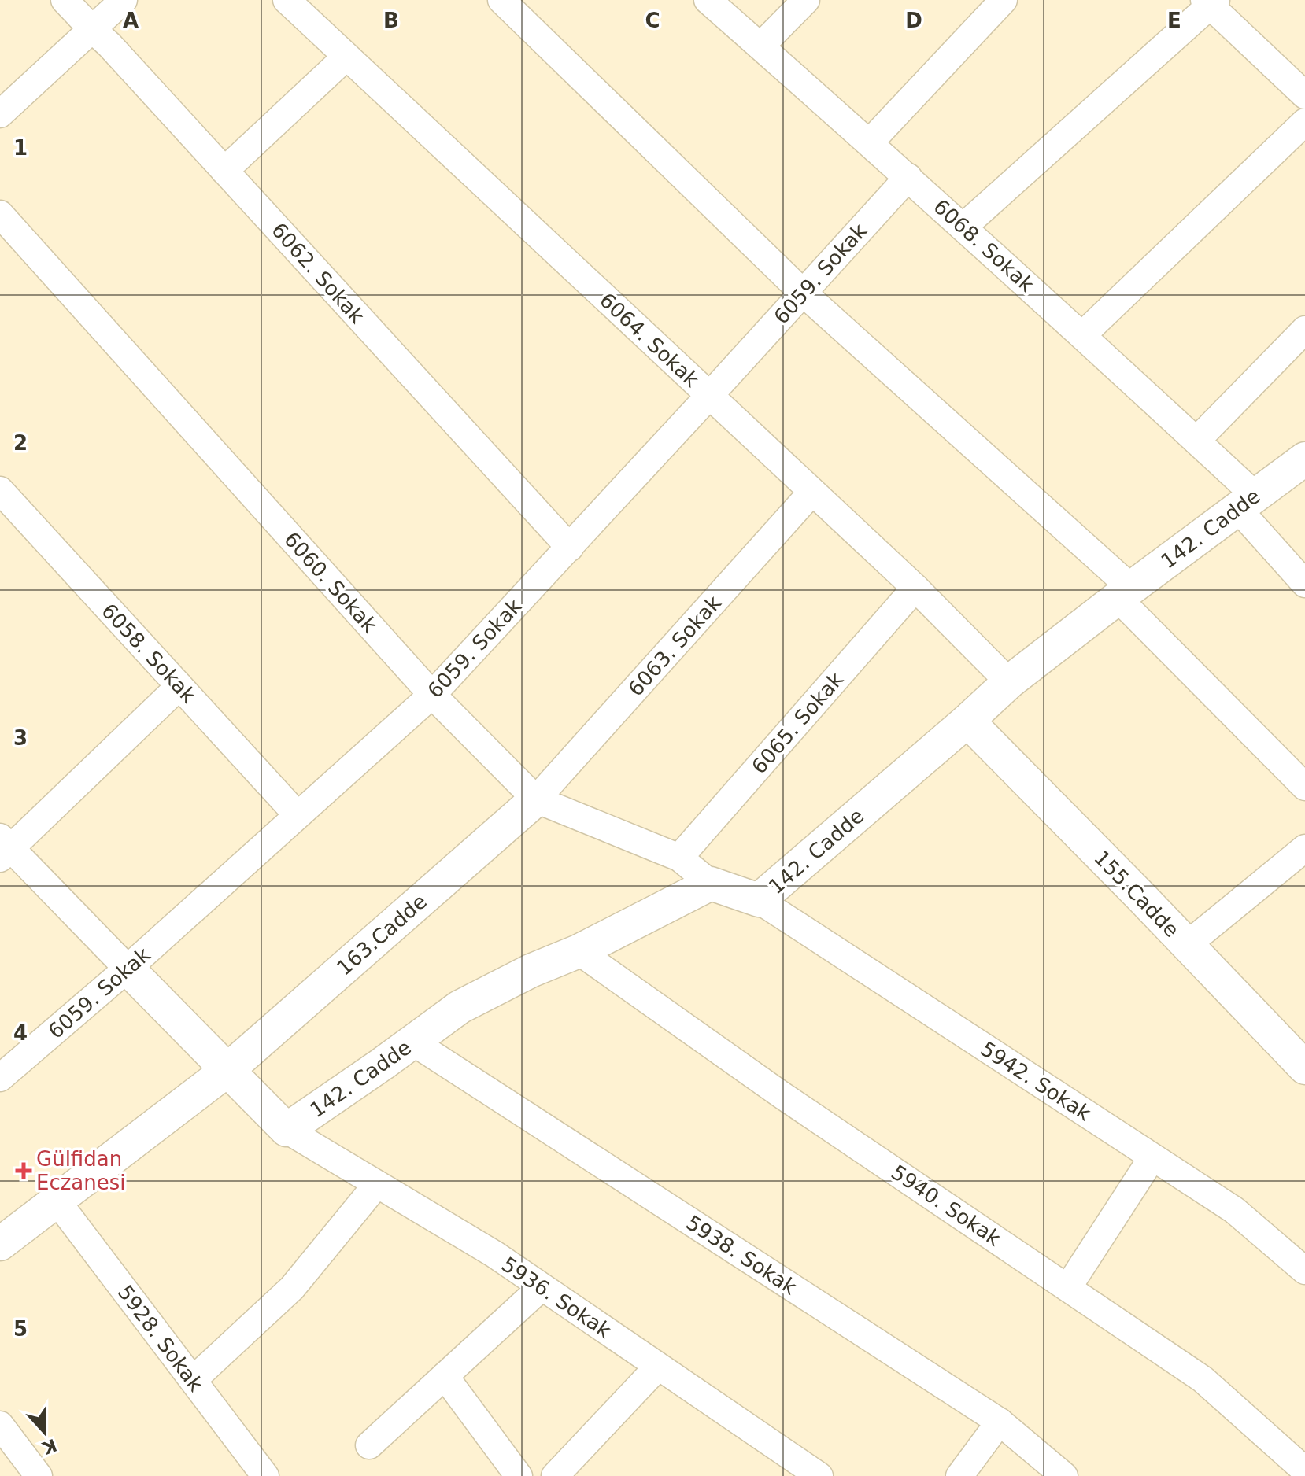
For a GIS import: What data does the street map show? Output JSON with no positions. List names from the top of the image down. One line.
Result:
{"streets":{"street":["6068. Sokak","6062. Sokak","6059. Sokak","6064. Sokak","142. Cadde","6060. Sokak","6063. Sokak","6058. Sokak","6065. Sokak","155.Cadde","163.Cadde","5942. Sokak","5940. Sokak","5938. Sokak","5936. Sokak","5928. Sokak"]},"crossings":[["6068. Sokak","6059. Sokak"],["6068. Sokak","142. Cadde"],["6062. Sokak","6059. Sokak"],["6059. Sokak","6064. Sokak"],["6059. Sokak","6060. Sokak"],["6059. Sokak","6058. Sokak"],["6064. Sokak","142. Cadde"],["6064. Sokak","6063. Sokak"],["6064. Sokak","6065. Sokak"],["142. Cadde","6060. Sokak"],["142. Cadde","155.Cadde"],["142. Cadde","5942. Sokak"],["142. Cadde","5940. Sokak"],["142. Cadde","5938. Sokak"],["142. Cadde","5936. Sokak"],["6060. Sokak","6063. Sokak"],["6060. Sokak","6065. Sokak"],["6060. Sokak","163.Cadde"],["6063. Sokak","163.Cadde"],["163.Cadde","5928. Sokak"]],"places":{"health":["Gülfidan Eczanesi"]},"north":"bottom","grid":{"columns":["A","B","C","D","E"],"rows":["1","2","3","4","5"]}}
